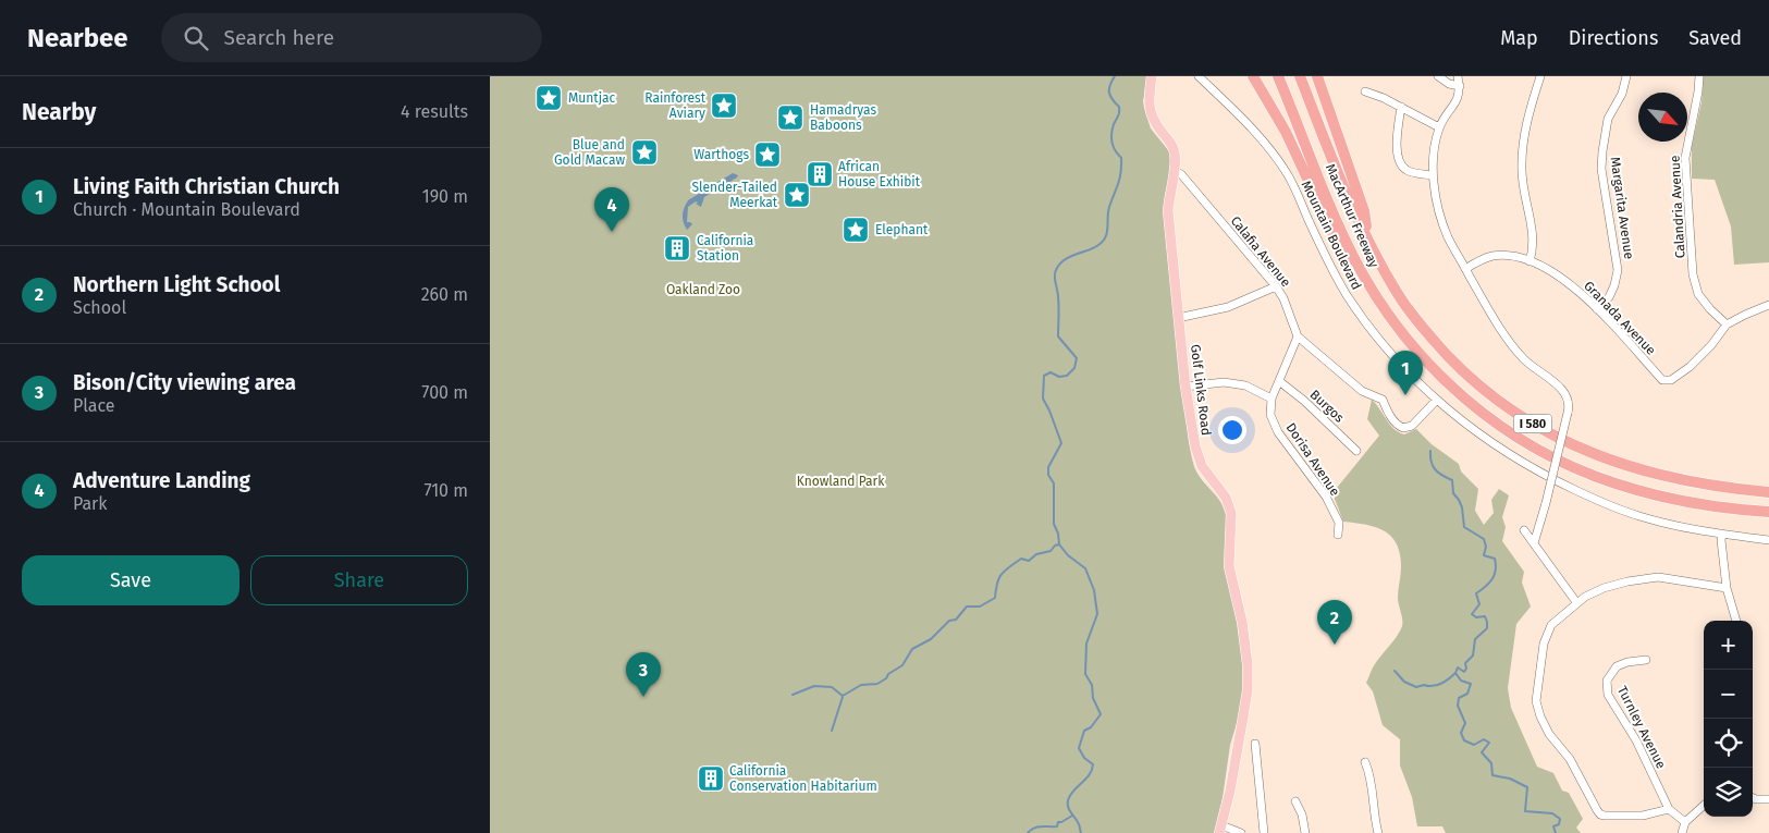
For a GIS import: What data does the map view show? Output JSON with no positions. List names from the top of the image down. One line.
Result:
{"streets":{"highway":["MacArthur Freeway","I 580"],"main road":["Golf Links Road"],"street":["Calandria Avenue","Margarita Avenue","Mountain Boulevard","Calafia Avenue","Granada Avenue","Burgos","Dorisa Avenue","Turnley Avenue"]},"crossings":[["Calandria Avenue","Granada Avenue"],["Margarita Avenue","Granada Avenue"],["Mountain Boulevard","Calafia Avenue"],["Calafia Avenue","Golf Links Road"]],"parks":["Oakland Zoo","Knowland Park"],"places":{"place":["Muntjac","Rainforest Aviary","Hamadryas Baboons","Blue and Gold Macaw","Warthogs","Slender-Tailed Meerkat","Elephant"],"building":["African House Exhibit","California Station","California Conservation Habitarium"]},"north":"bottom right","page":{"header":"Nearbee","search":"Search here","nav":["Map","Directions","Saved"],"heading":["Nearby","4 results"],"list":[{"mark":"1","name":"Living Faith Christian Church","note":"Church · Mountain Boulevard","value":"190 m"},{"mark":"2","name":"Northern Light School","note":"School","value":"260 m"},{"mark":"3","name":"Bison/City viewing area","note":"Place","value":"700 m"},{"mark":"4","name":"Adventure Landing","note":"Park","value":"710 m"}],"pins":["4","1","2","3"],"buttons":["Save","Share"],"map_buttons":["+","−"]}}
